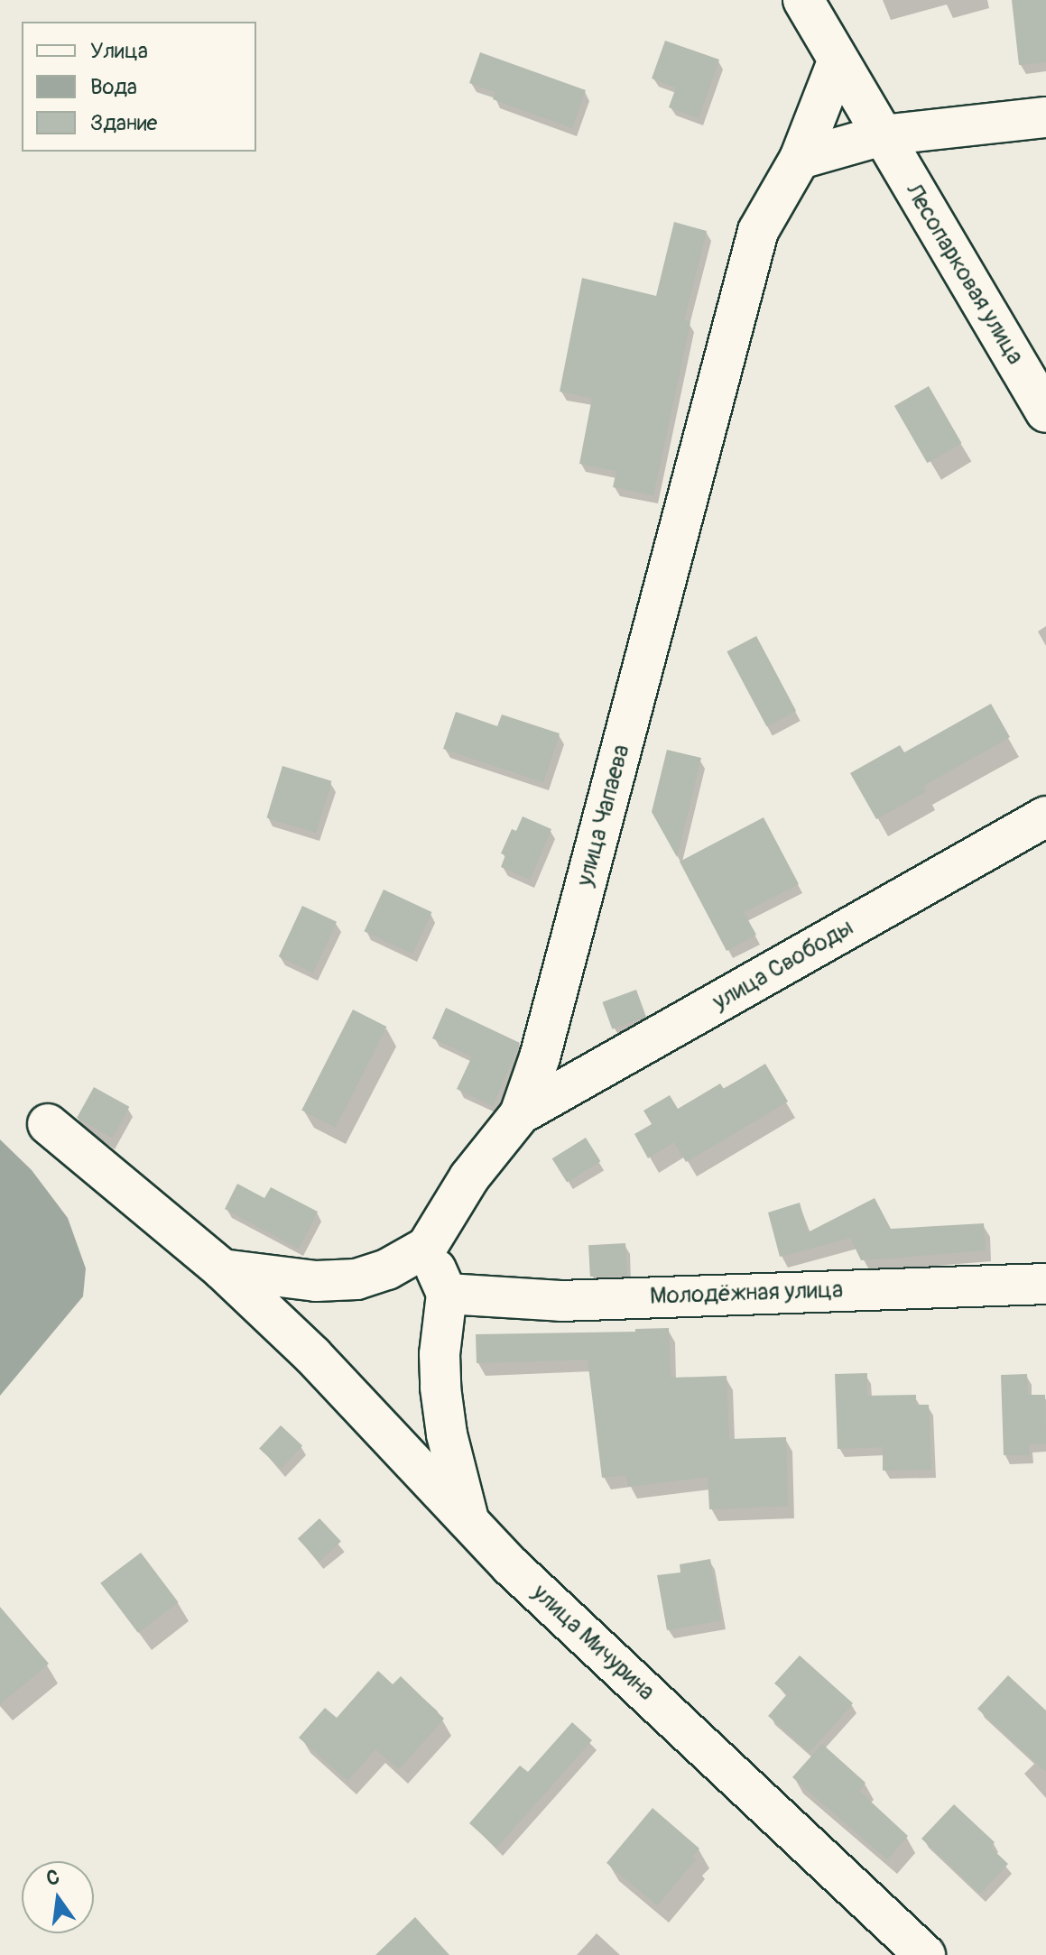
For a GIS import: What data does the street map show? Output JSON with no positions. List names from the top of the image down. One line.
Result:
{"streets":{"street":["Лесопарковая улица","улица Чапаева","улица Свободы","Молодёжная улица","улица Мичурина"]},"crossings":[["Лесопарковая улица","улица Чапаева"],["улица Чапаева","улица Свободы"],["улица Чапаева","улица Мичурина"],["Молодёжная улица","улица Мичурина"]],"legend":["Улица","Вода","Здание"],"north":"top"}
